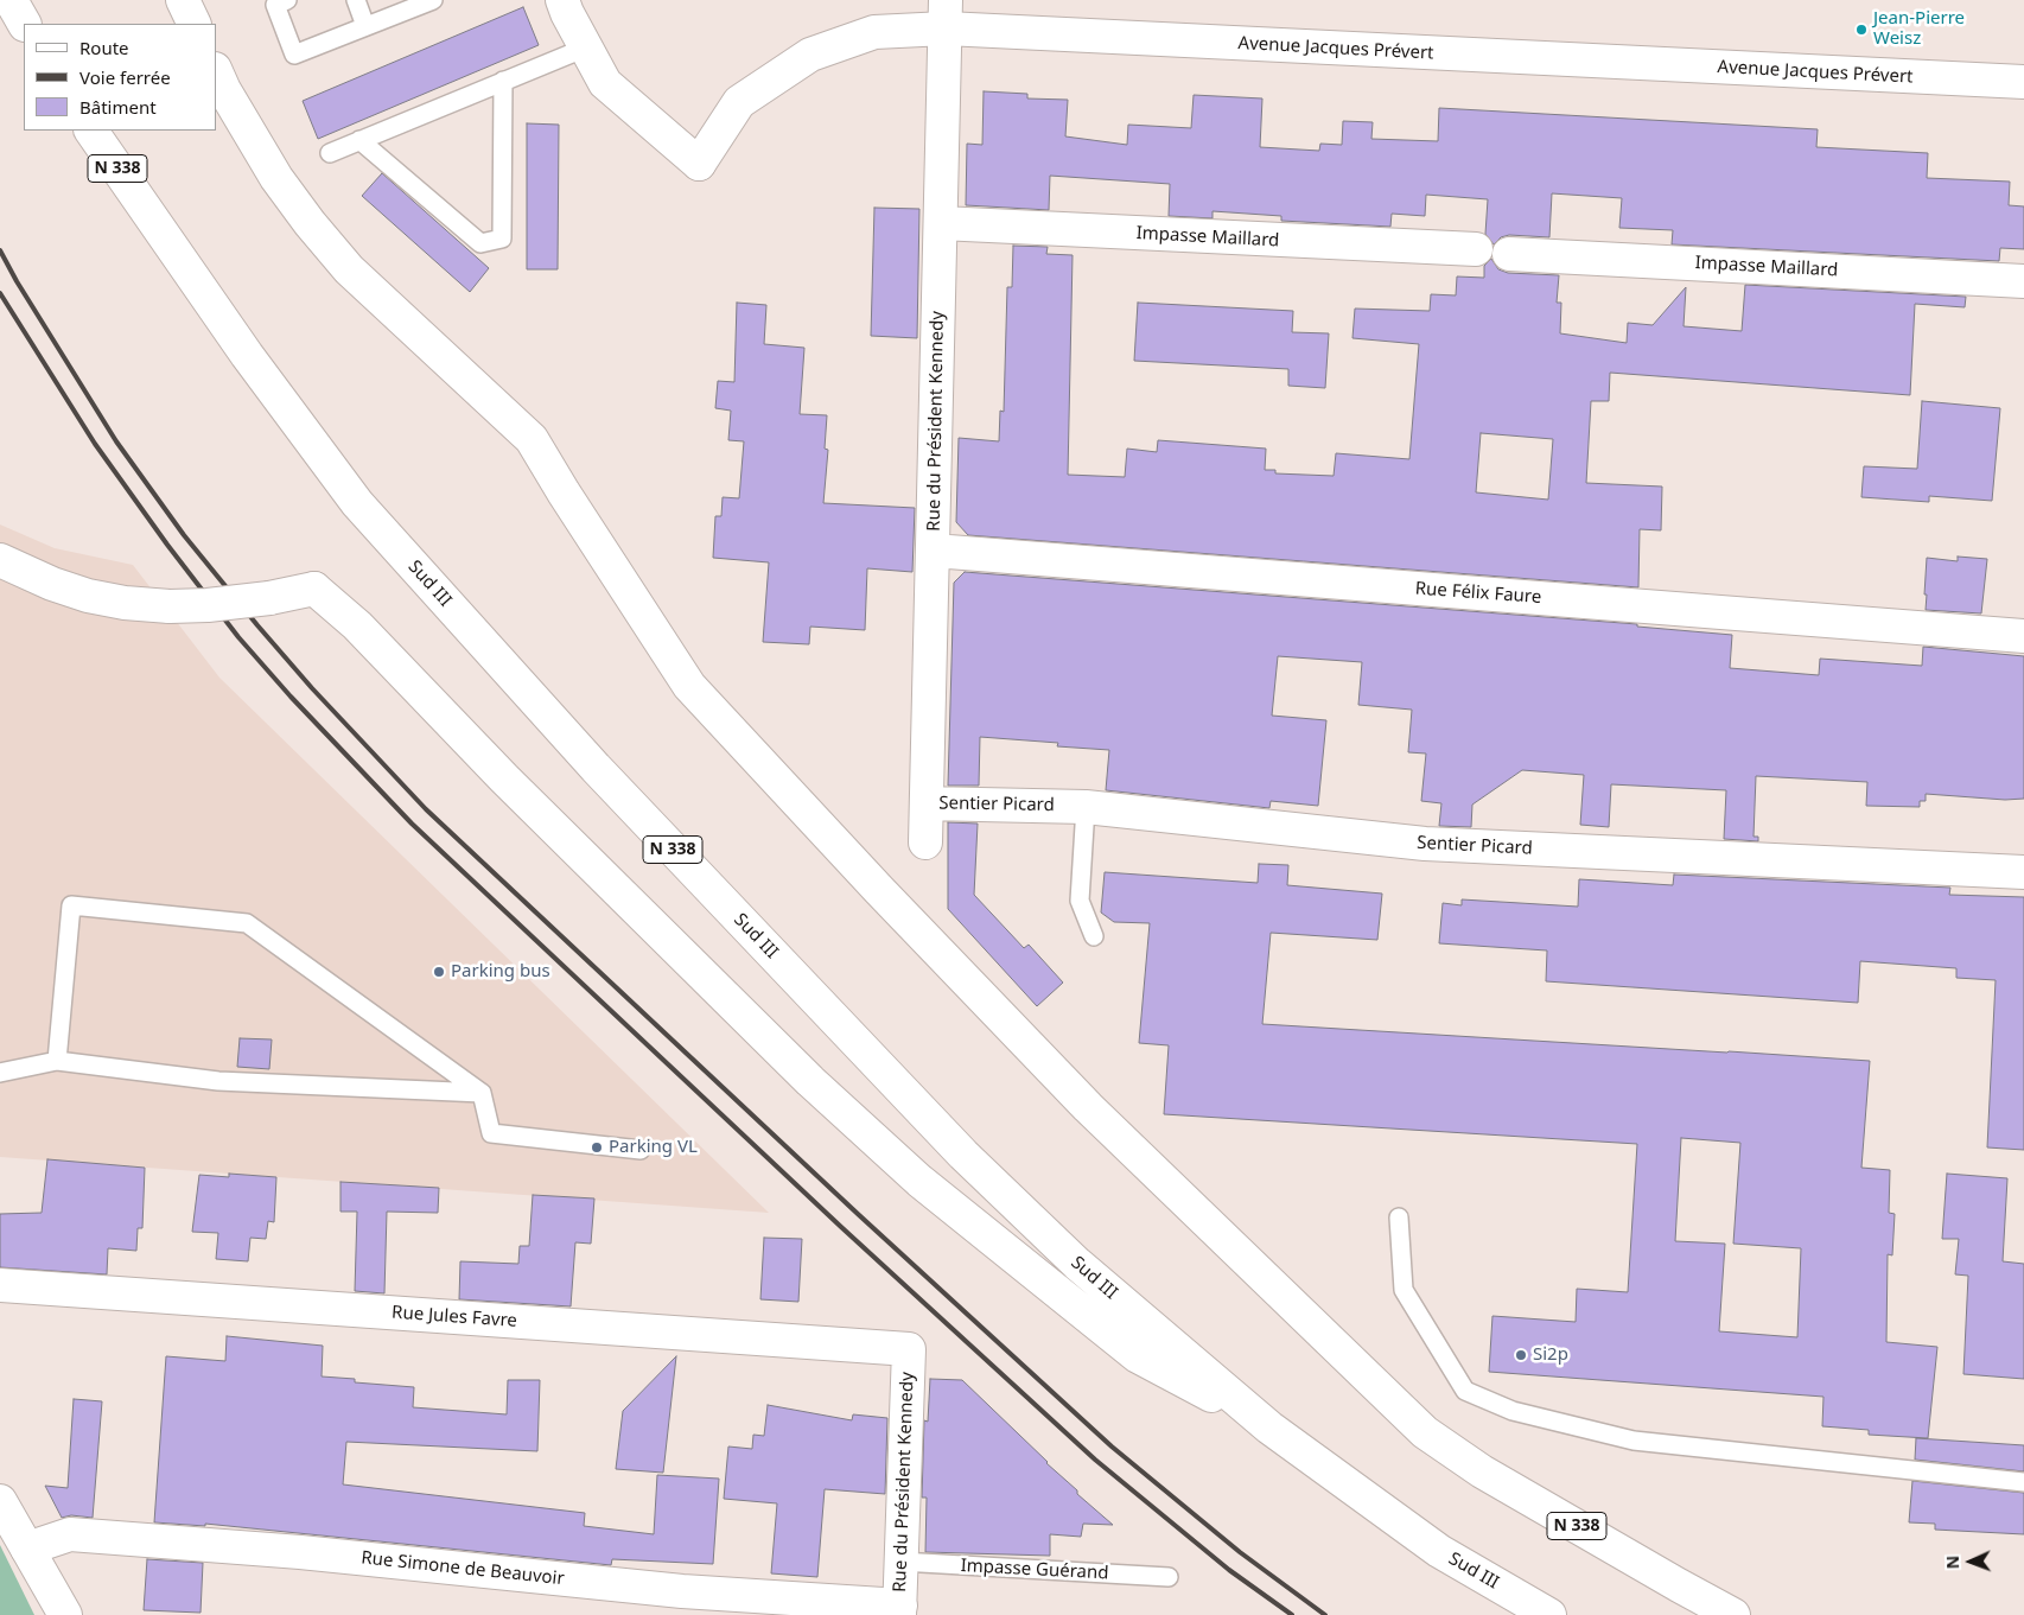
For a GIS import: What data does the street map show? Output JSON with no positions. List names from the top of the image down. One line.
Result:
{"streets":{"main road":["Avenue Jacques Prévert","N 338","Impasse Maillard","Rue du Président Kennedy","Sud III","Rue Félix Faure","Sentier Picard","Rue Jules Favre","Rue Simone de Beauvoir"],"lane":["Impasse Guérand"]},"crossings":[["Avenue Jacques Prévert","Rue du Président Kennedy"],["Impasse Maillard","Rue du Président Kennedy"],["Rue du Président Kennedy","Rue Félix Faure"],["Rue du Président Kennedy","Sentier Picard"],["Rue du Président Kennedy","Rue Jules Favre"],["Rue du Président Kennedy","Rue Simone de Beauvoir"],["Rue du Président Kennedy","Impasse Guérand"]],"places":["Jean-Pierre Weisz","Parking bus","Parking VL","Si2p"],"legend":["Route","Voie ferrée","Bâtiment"],"north":"left"}
